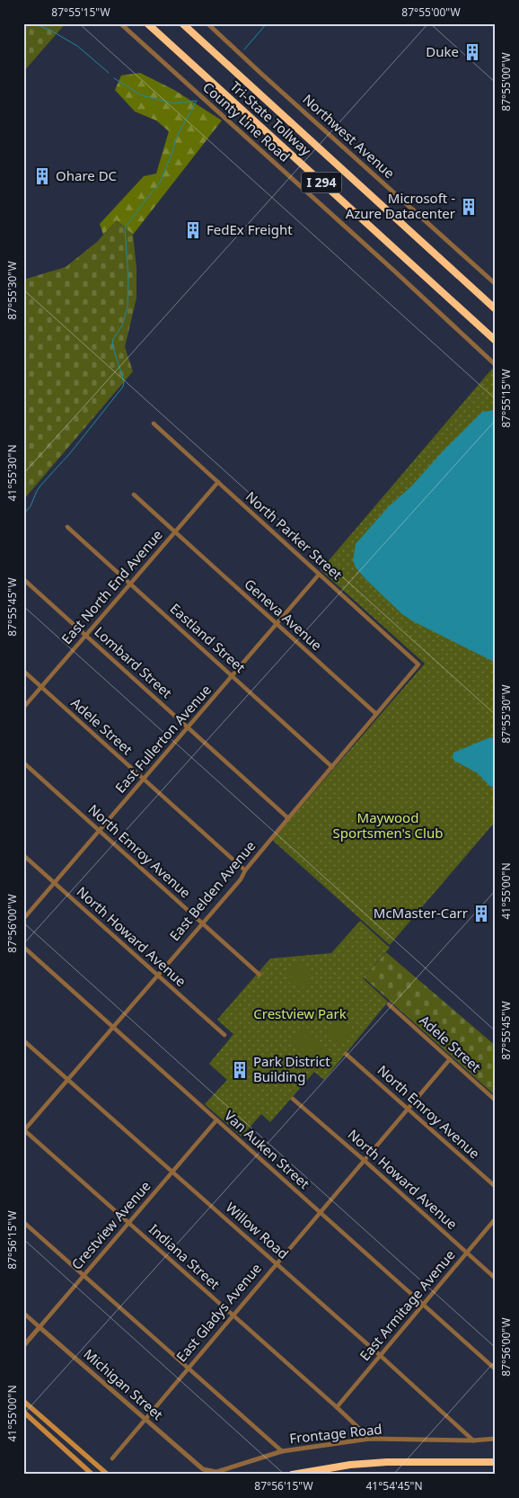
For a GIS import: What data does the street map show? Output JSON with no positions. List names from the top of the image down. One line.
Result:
{"streets":{"highway":["Tri-State Tollway","I 294"],"street":["County Line Road","Northwest Avenue","North Parker Street","East North End Avenue","Geneva Avenue","Eastland Street","Lombard Street","Adele Street","East Fullerton Avenue","North Emroy Avenue","East Belden Avenue","North Howard Avenue","Van Auken Street","Crestview Avenue","Willow Road","Indiana Street","East Armitage Avenue","East Gladys Avenue","Michigan Street","Frontage Road"]},"crossings":[["North Parker Street","East North End Avenue"],["North Parker Street","East Fullerton Avenue"],["North Parker Street","East Belden Avenue"],["East North End Avenue","Geneva Avenue"],["East North End Avenue","Eastland Street"],["East North End Avenue","Lombard Street"],["East North End Avenue","Adele Street"],["Geneva Avenue","East Fullerton Avenue"],["Geneva Avenue","East Belden Avenue"],["Eastland Street","East Fullerton Avenue"],["Eastland Street","East Belden Avenue"],["Lombard Street","East Fullerton Avenue"],["Lombard Street","East Belden Avenue"],["Adele Street","East Fullerton Avenue"],["Adele Street","East Belden Avenue"],["Adele Street","East Gladys Avenue"],["East Fullerton Avenue","North Emroy Avenue"],["East Fullerton Avenue","North Howard Avenue"],["North Emroy Avenue","East Belden Avenue"],["North Emroy Avenue","East Gladys Avenue"],["East Belden Avenue","North Howard Avenue"],["East Belden Avenue","Van Auken Street"],["East Belden Avenue","Willow Road"],["East Belden Avenue","Indiana Street"],["North Howard Avenue","East Armitage Avenue"],["North Howard Avenue","East Gladys Avenue"],["Van Auken Street","Crestview Avenue"],["Van Auken Street","East Armitage Avenue"],["Van Auken Street","East Gladys Avenue"],["Crestview Avenue","Willow Road"],["Crestview Avenue","Indiana Street"],["Crestview Avenue","Michigan Street"],["Willow Road","East Armitage Avenue"],["Willow Road","East Gladys Avenue"],["Willow Road","Frontage Road"],["Indiana Street","East Armitage Avenue"],["Indiana Street","East Gladys Avenue"],["Indiana Street","Frontage Road"],["East Gladys Avenue","Michigan Street"],["Michigan Street","Frontage Road"]],"parks":["Maywood Sportsmen's Club","Crestview Park"],"places":{"building":["Duke","Ohare DC","Microsoft - Azure Datacenter","FedEx Freight","McMaster-Carr","Park District Building"]},"coordinates":["87°55'15\"W","87°55'00\"W","87°55'30\"W","41°55'30\"N","87°55'45\"W","41°55'00\"N","87°56'00\"W","87°56'15\"W","41°54'45\"N"]}
